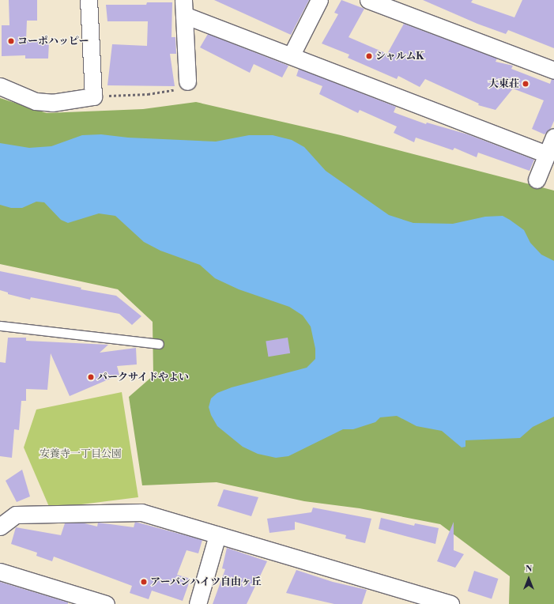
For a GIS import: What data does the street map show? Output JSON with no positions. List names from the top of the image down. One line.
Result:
{"parks":["安養寺一丁目公園"],"places":["コーポハッピー","シャルムK","大東荘","パークサイドやよい","アーバンハイツ自由ヶ丘"],"north":"top"}
